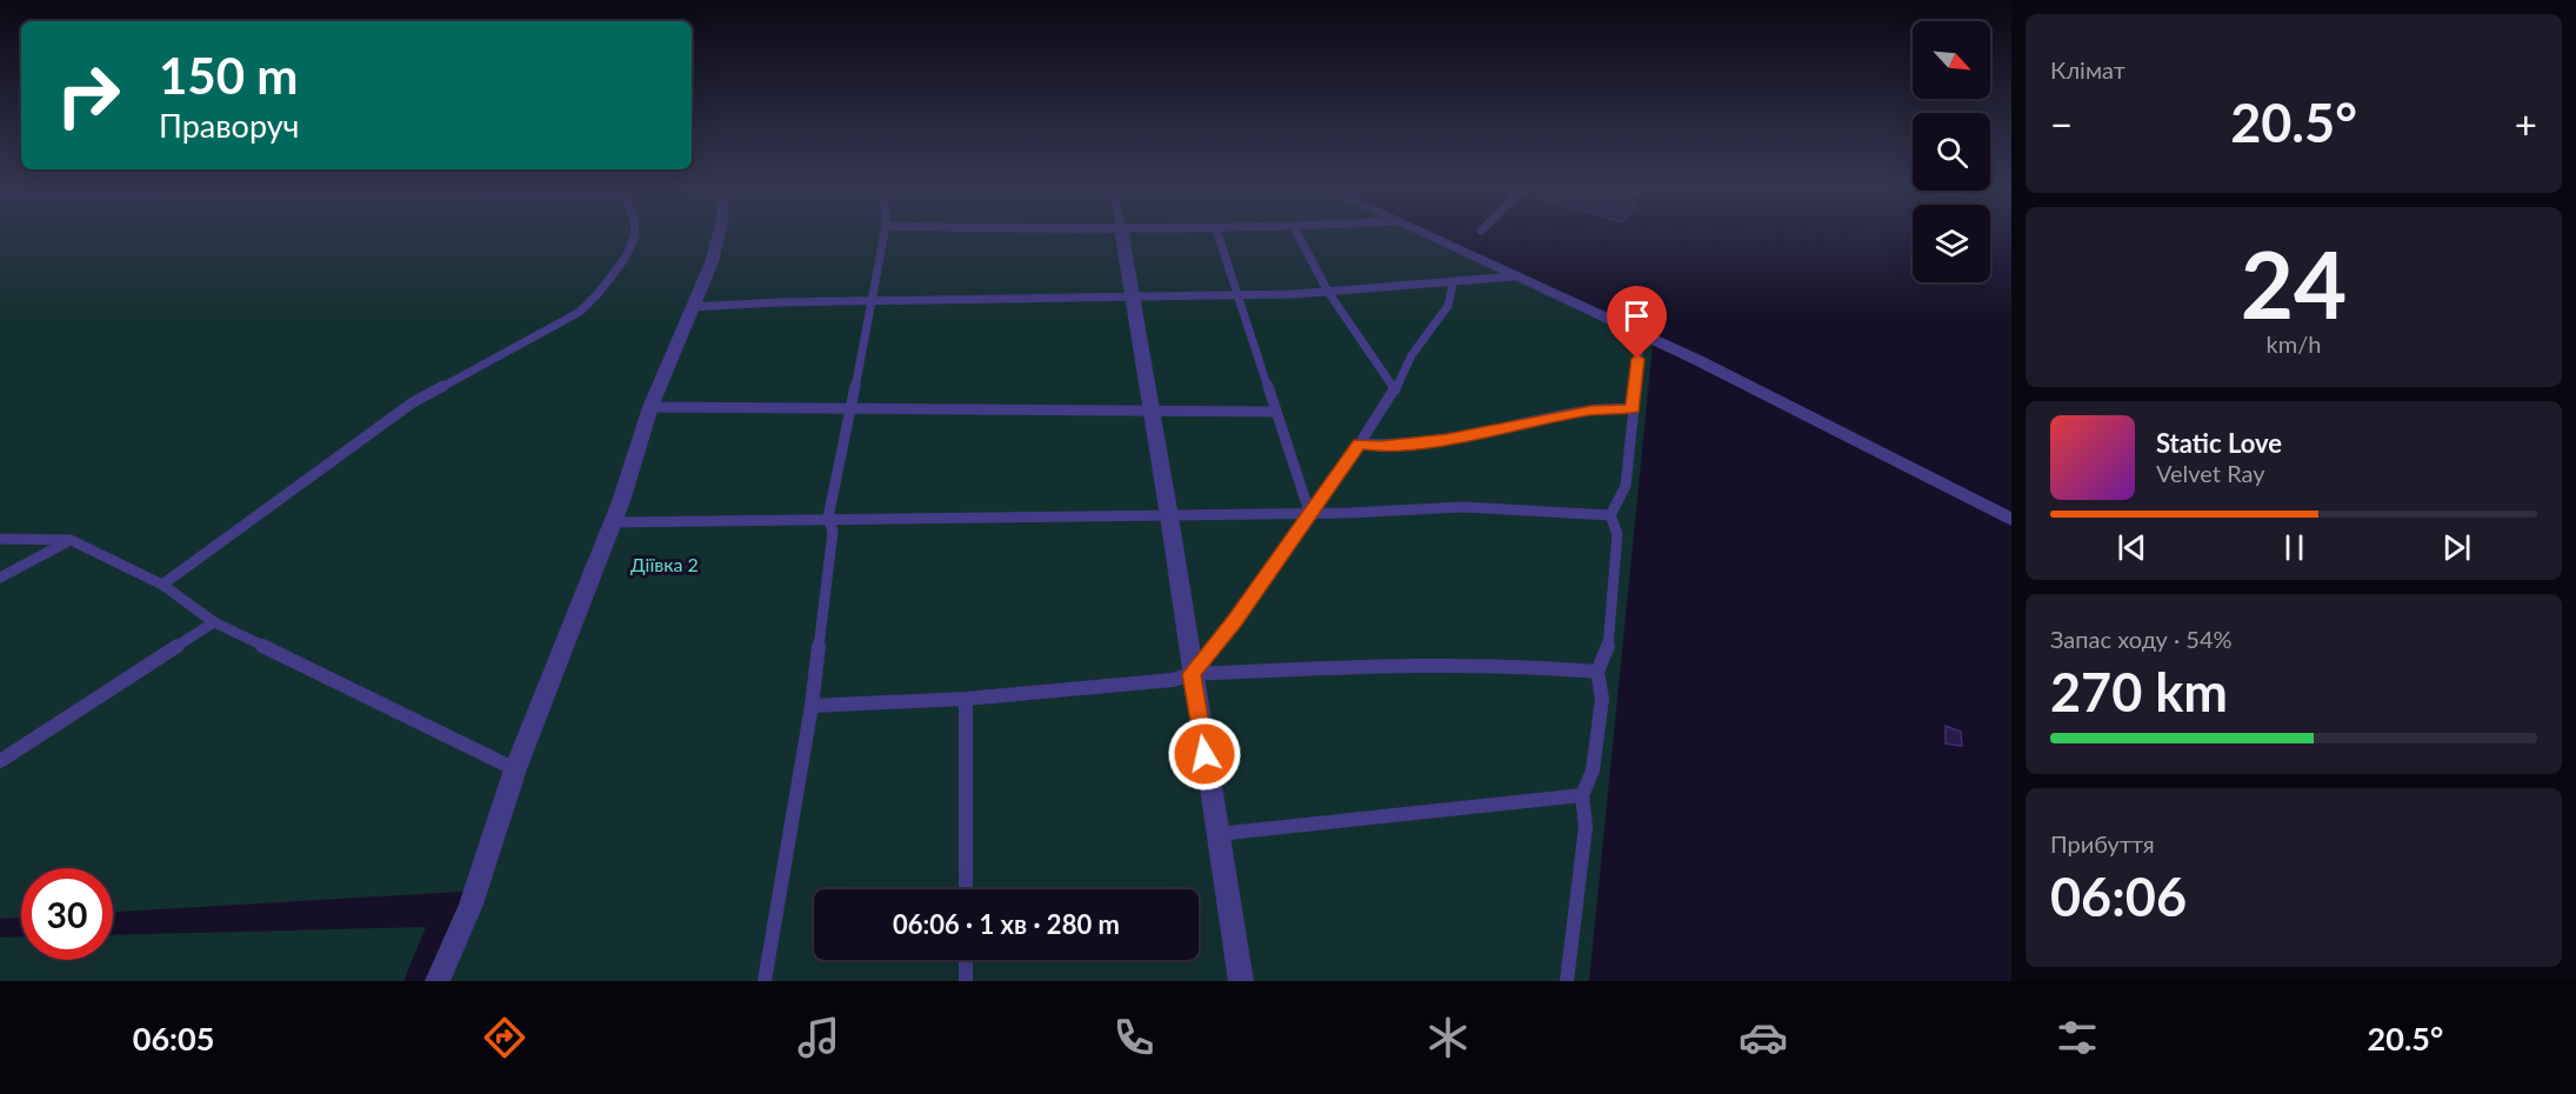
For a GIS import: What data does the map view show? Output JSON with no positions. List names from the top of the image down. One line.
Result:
{"parks":["Діївка 2"],"north":"bottom right","page":{"tile":["Клімат",["24","km/h"],["Запас ходу · 54%","270 km"],["Прибуття","06:06"]],"turn":["150 m","Праворуч"],"heat":["−","20.5°","+"],"song":["Static Love","Velvet Ray"],"limit":"30","trip":"06:06 · 1 хв · 280 m","tabs":["06:05","20.5°"]}}
